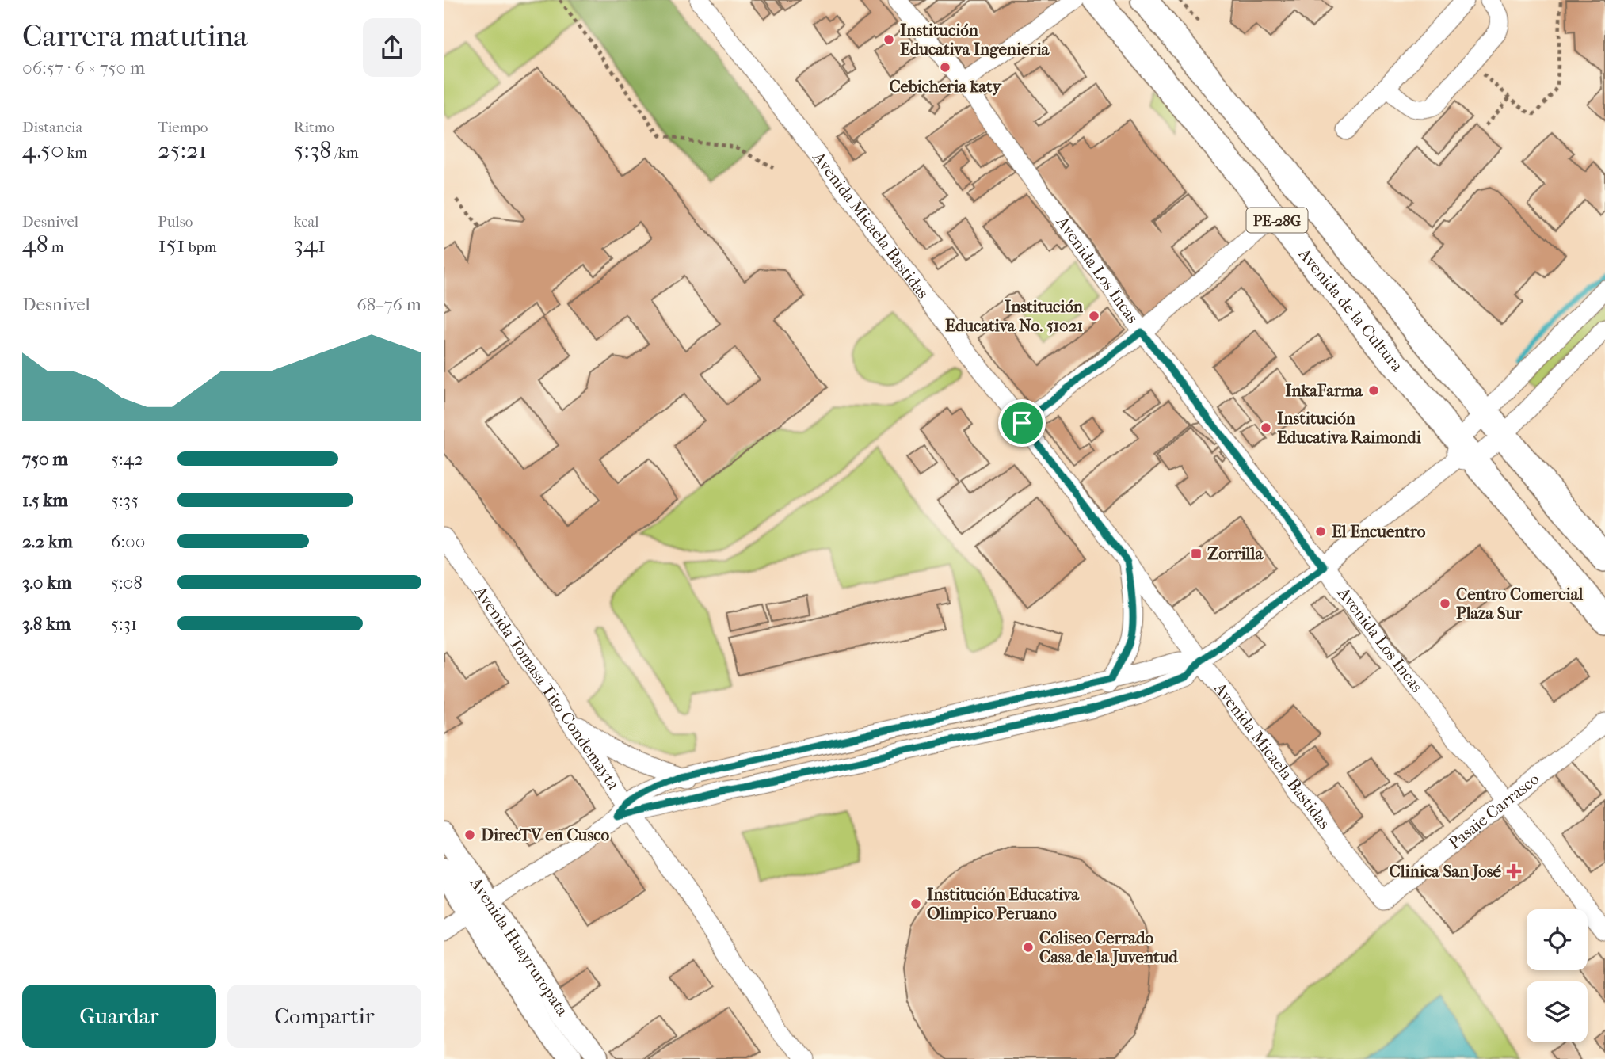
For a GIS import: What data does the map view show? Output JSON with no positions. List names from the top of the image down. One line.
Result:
{"streets":{"highway":["PE-28G","Avenida de la Cultura"],"main road":["Avenida Huayruropata"],"street":["Avenida Micaela Bastidas","Avenida Los Incas","Avenida Tomasa Tito Condemayta","Pasaje Carrasco"]},"crossings":[["Avenida Micaela Bastidas","Pasaje Carrasco"],["Avenida Los Incas","Pasaje Carrasco"]],"places":{"other":["Institución Educativa Ingenieria","Cebicheria katy","Institución Educativa No. 51021","InkaFarma","Institución Educativa Raimondi","El Encuentro","Centro Comercial Plaza Sur","DirecTV en Cusco","Institución Educativa Olimpico Peruano","Coliseo Cerrado Casa de la Juventud"],"transit":["Zorrilla"],"health":["Clinica San José"]},"page":{"heading":["Carrera matutina","06:57 · 6 × 750 m"],"stats":[["Distancia","4.50 km"],["Tiempo","25:21"],["Ritmo","5:38 /km"],["Desnivel","48 m"],["Pulso","151 bpm"],["kcal","341"]],"chart":["Desnivel","68–76 m"],"list":[{"name":"750 m","note":"5:42"},{"name":"1.5 km","note":"5:35"},{"name":"2.2 km","note":"6:00"},{"name":"3.0 km","note":"5:08"},{"name":"3.8 km","note":"5:31"}],"buttons":["Guardar","Compartir"]}}
